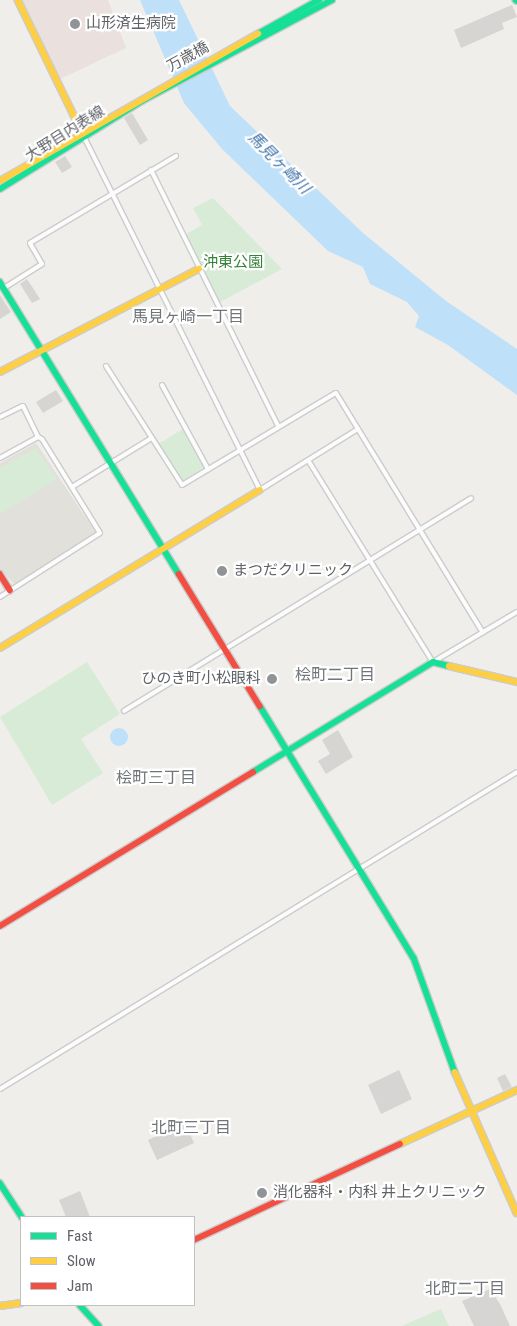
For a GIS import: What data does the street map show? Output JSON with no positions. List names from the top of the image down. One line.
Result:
{"streets":{"main road":["万歳橋","大野目内表線"]},"crossings":[["万歳橋","大野目内表線"]],"districts":["馬見ヶ崎一丁目","桧町二丁目","桧町三丁目","北町三丁目","北町二丁目"],"water":["馬見ヶ崎川"],"parks":["沖東公園"],"places":["山形済生病院","まつだクリニック","ひのき町小松眼科","消化器科・内科 井上クリニック"],"legend":["Fast","Slow","Jam"]}
